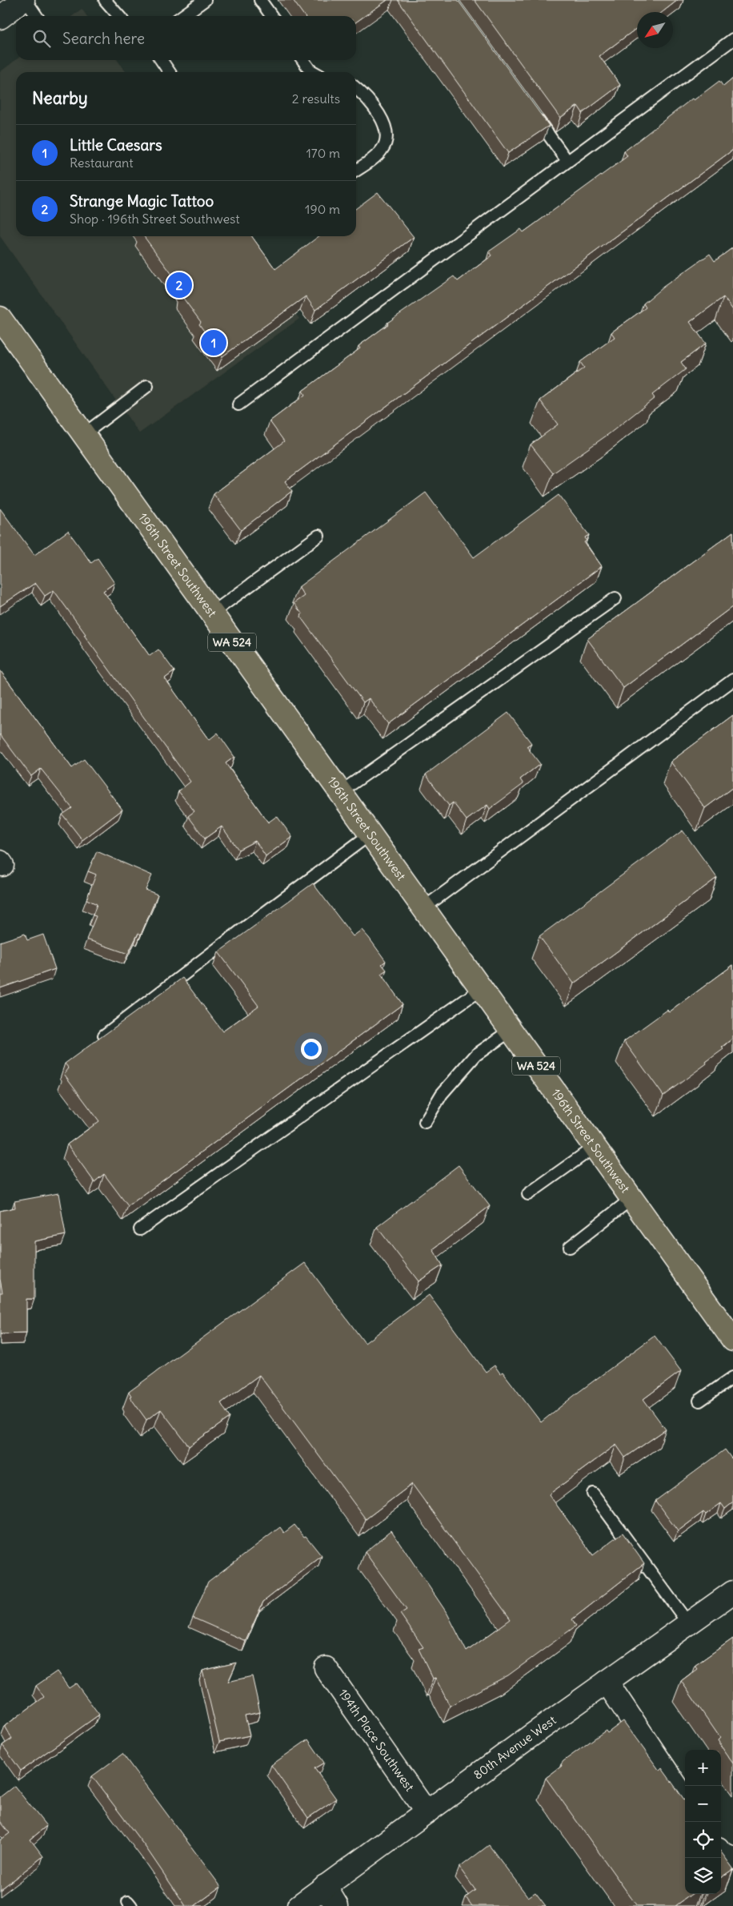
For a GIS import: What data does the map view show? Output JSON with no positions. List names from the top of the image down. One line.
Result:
{"streets":{"main road":["196th Street Southwest","WA 524"],"street":["194th Place Southwest","80th Avenue West"]},"crossings":[["194th Place Southwest","80th Avenue West"]],"north":"bottom left","page":{"search":"Search here","heading":["Nearby","2 results"],"list":[{"mark":"1","name":"Little Caesars","note":"Restaurant","value":"170 m"},{"mark":"2","name":"Strange Magic Tattoo","note":"Shop · 196th Street Southwest","value":"190 m"}],"pins":["2","1"],"map_buttons":["+","−"]}}
